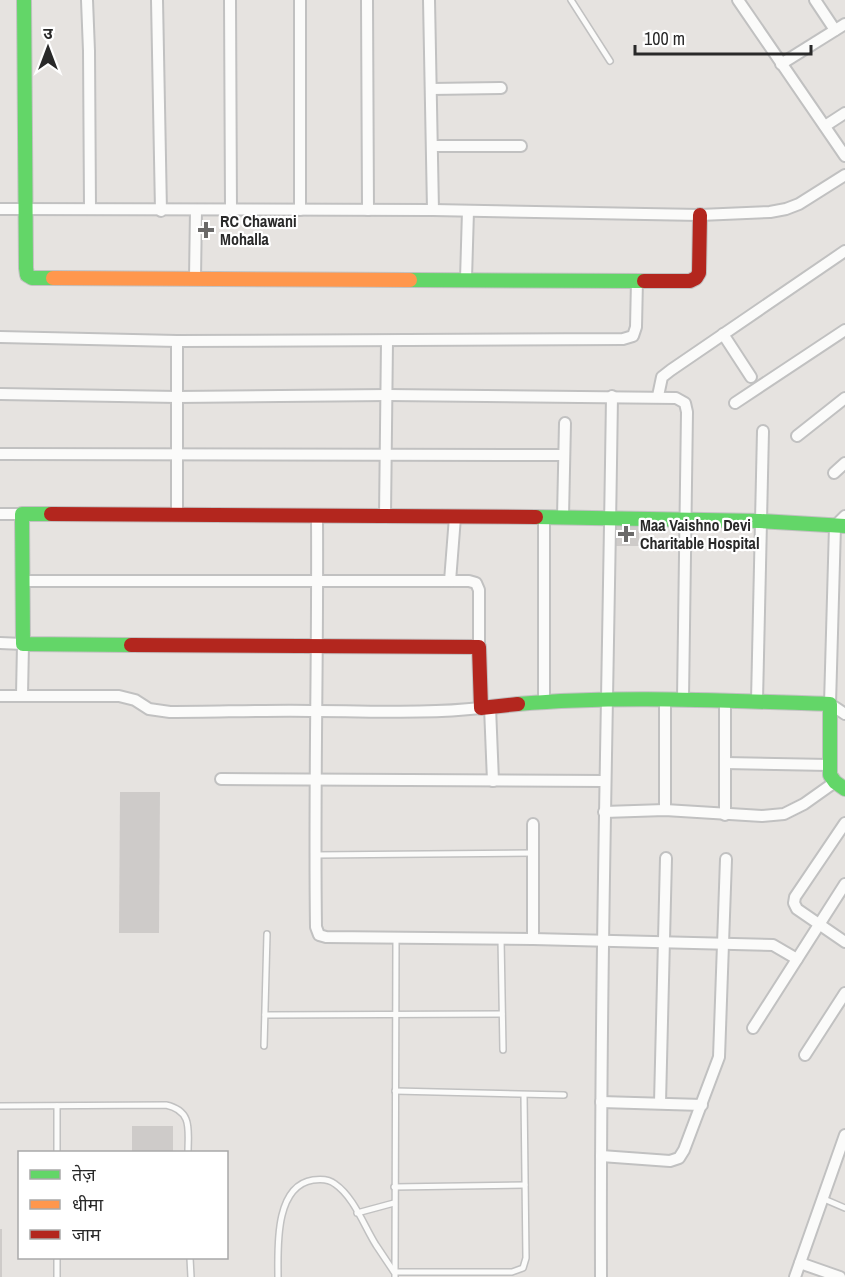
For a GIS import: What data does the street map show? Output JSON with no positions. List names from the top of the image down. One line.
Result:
{"places":{"health":["RC Chawani Mohalla","Maa Vaishno Devi Charitable Hospital"]},"legend":["तेज़","धीमा","जाम"],"scale_bar":"100 m","north":"top"}
